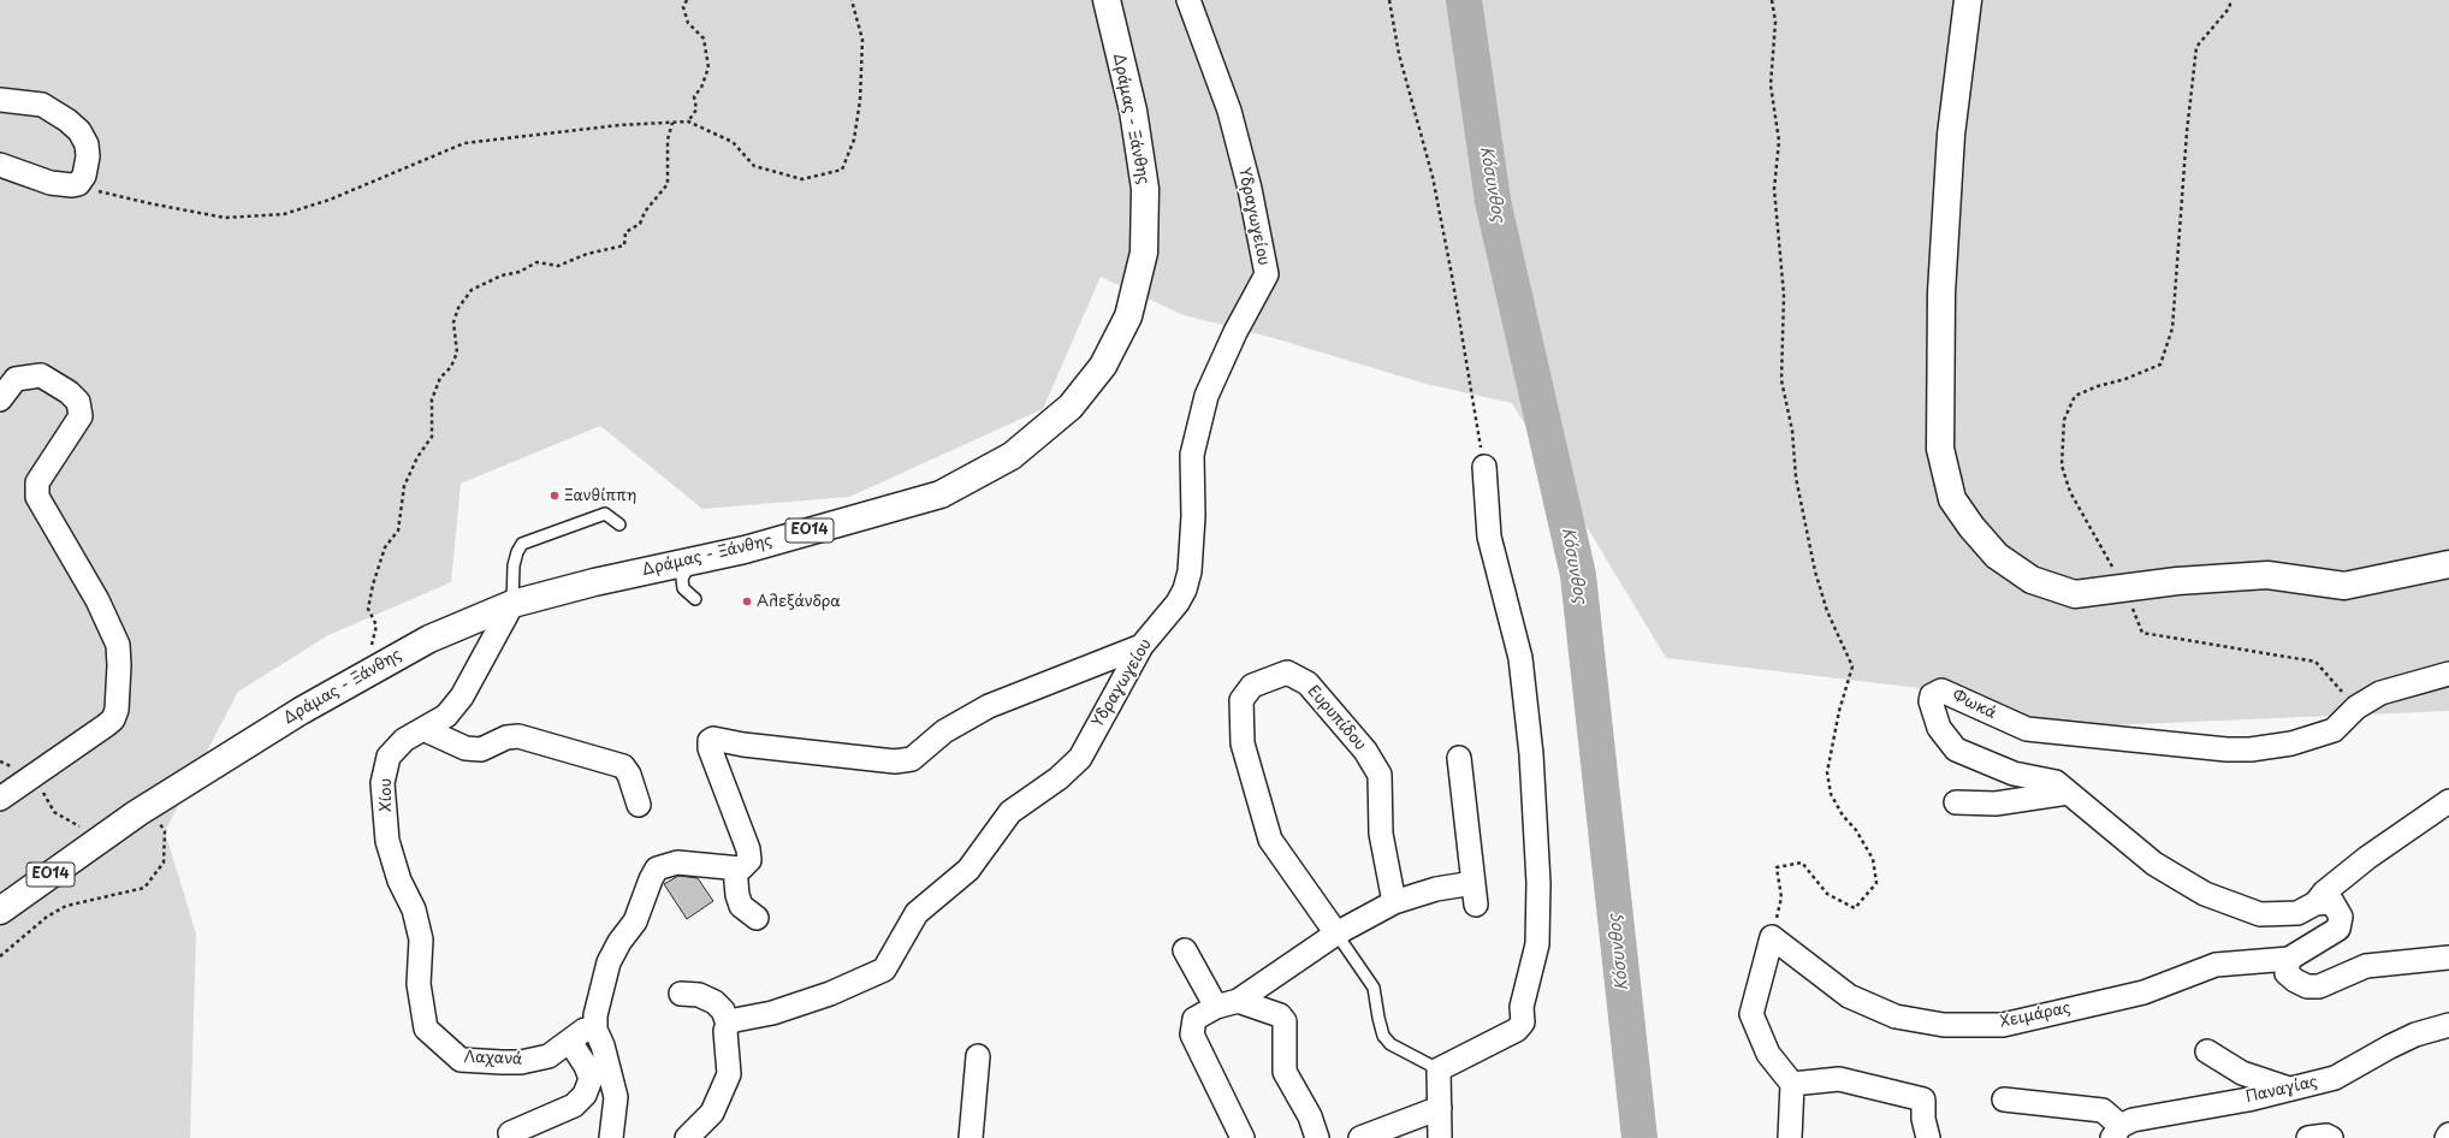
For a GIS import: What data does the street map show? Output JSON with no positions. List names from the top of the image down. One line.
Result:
{"streets":{"main road":["Δράμας - Ξάνθης","ΕΟ14"],"street":["Υδραγωγείου","Φωκά","Ευρυπίδου","Χίου","Χειμάρας","Λαχανά","Παναγίας"]},"crossings":[["Δράμας - Ξάνθης","Χίου"],["Χίου","Λαχανά"]],"water":["Κόσυνθος"],"places":["Ξανθίππη","Αλεξάνδρα"]}
